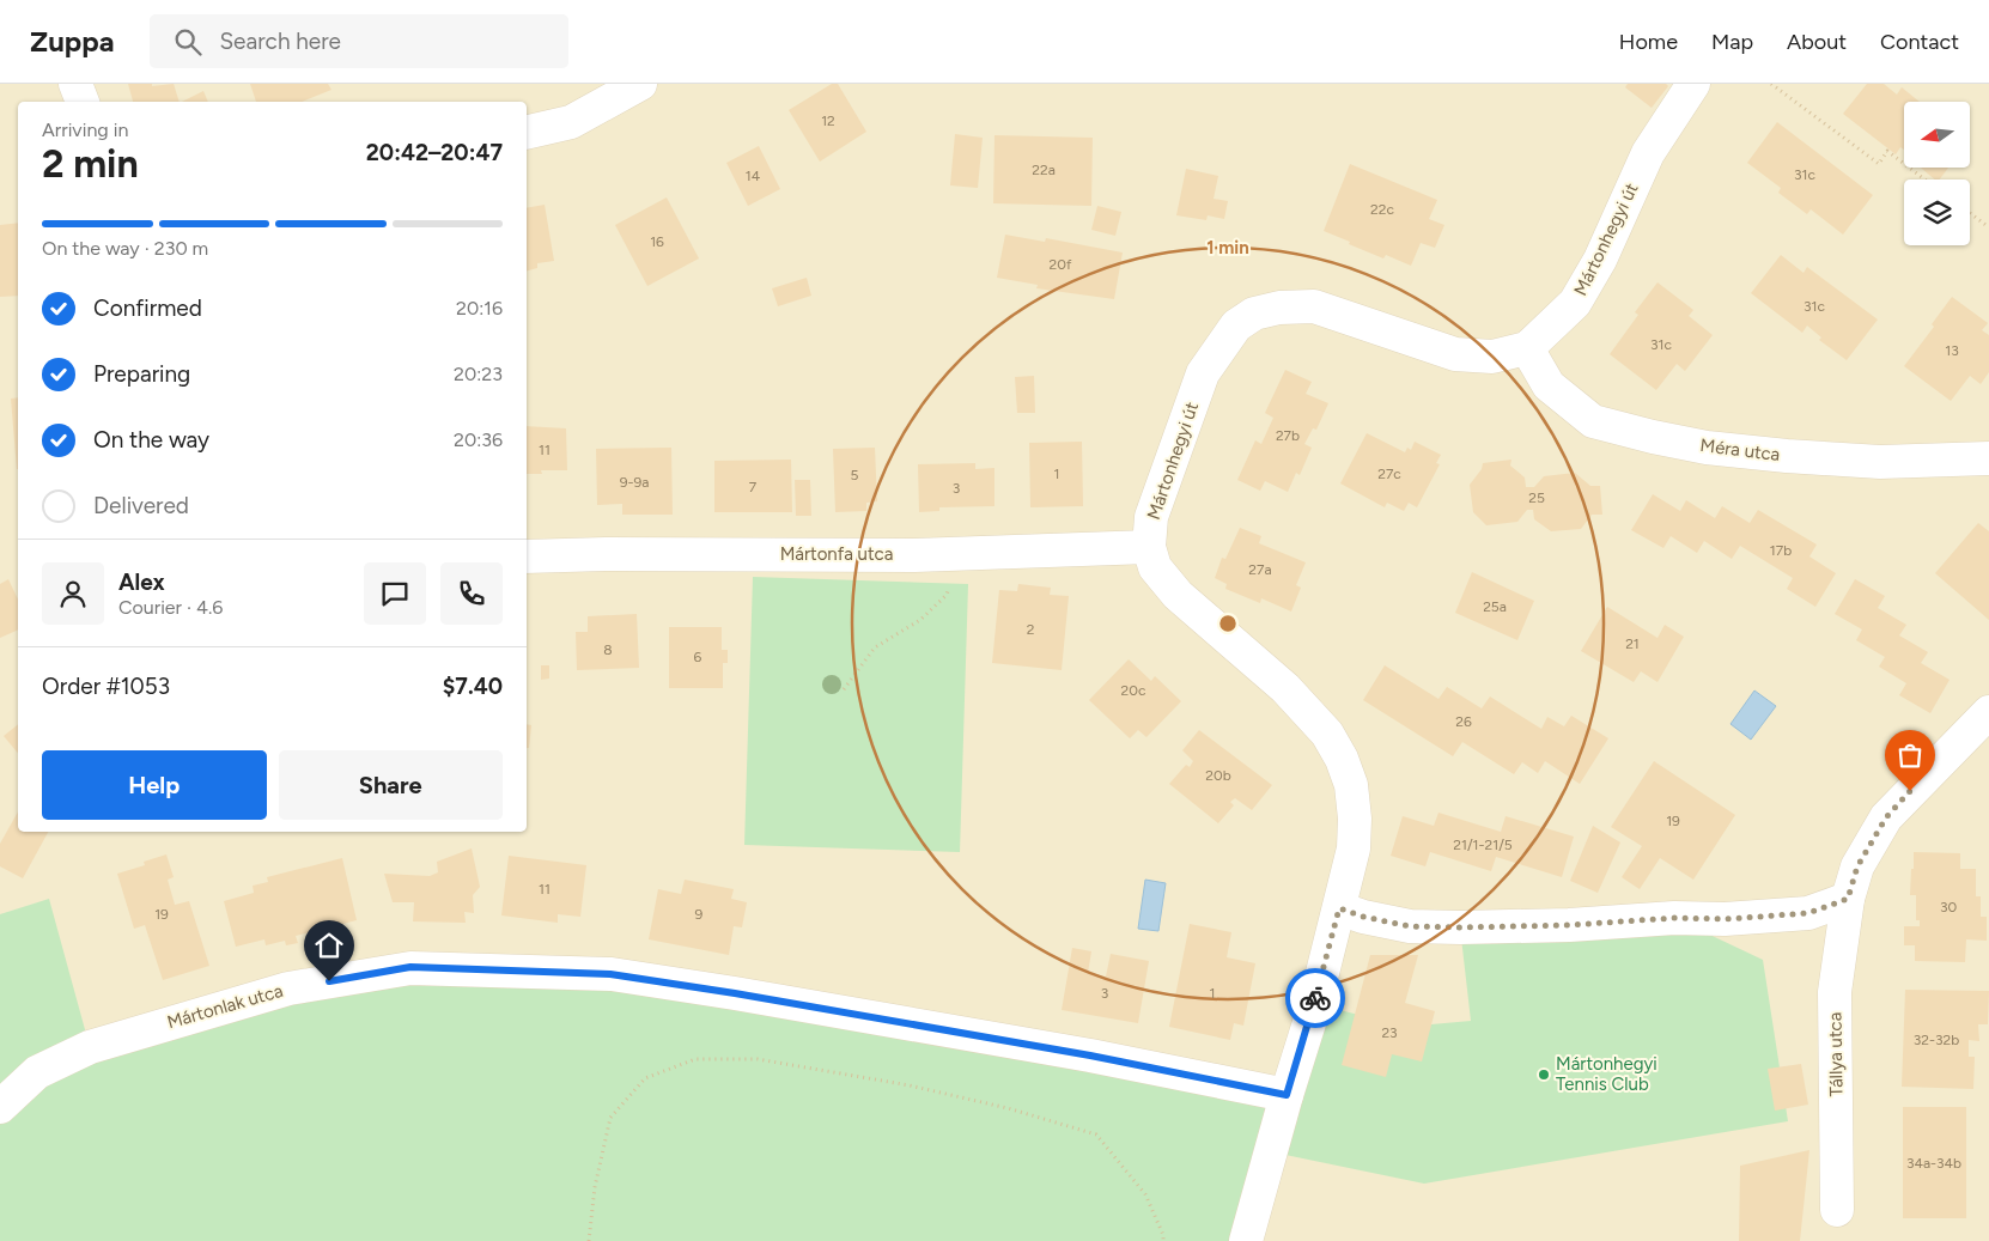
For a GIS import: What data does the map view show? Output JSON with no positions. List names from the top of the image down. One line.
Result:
{"streets":{"street":["Mártonhegyi út","Méra utca","Mártonfa utca","Mártonlak utca","Tállya utca"]},"crossings":[["Mártonhegyi út","Méra utca"],["Mártonhegyi út","Mártonfa utca"],["Mártonhegyi út","Mártonlak utca"]],"places":["Mártonhegyi Tennis Club"],"house_numbers":["12","22a","31c","14","22c","16","20f","31c","31c","13","27b","11","1","27c","5","9-9a","7","3","25","17b","27a","25a","2","21","8","6","20c","26","20b","19","21/1-21/5","11","30","19","9","3","1","23","32-32b","34a-34b"],"north":"left","page":{"header":"Zuppa","search":"Search here","nav":["Home","Map","About","Contact"],"heading":["2 min","Arriving in","20:42–20:47"],"panel":["Alex","Courier · 4.6","Order #1053","$7.40"],"bar":"On the way · 230 m","list":[["Confirmed","20:16"],["Preparing","20:23"],["On the way","20:36"],"Delivered"],"buttons":["Help","Share"]},"rings":["1 min"]}
